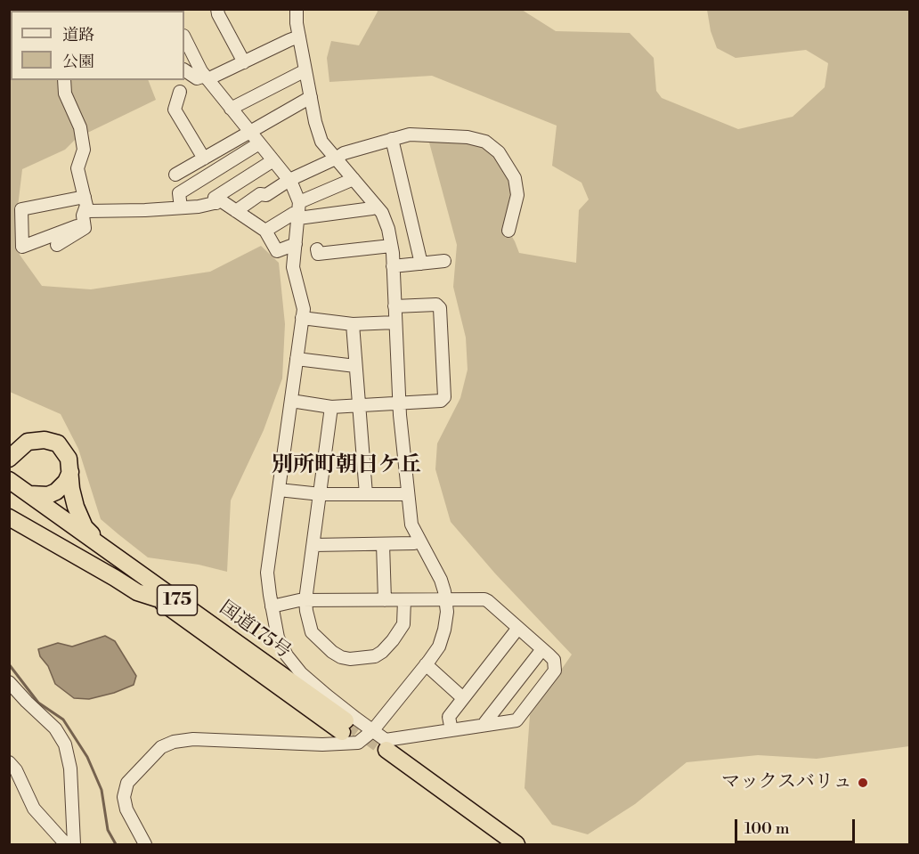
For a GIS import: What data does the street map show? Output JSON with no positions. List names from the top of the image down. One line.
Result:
{"streets":{"highway":["175","国道175号"]},"districts":["別所町朝日ケ丘"],"places":["マックスバリュ"],"legend":["道路","公園"],"scale_bar":"100 m"}
